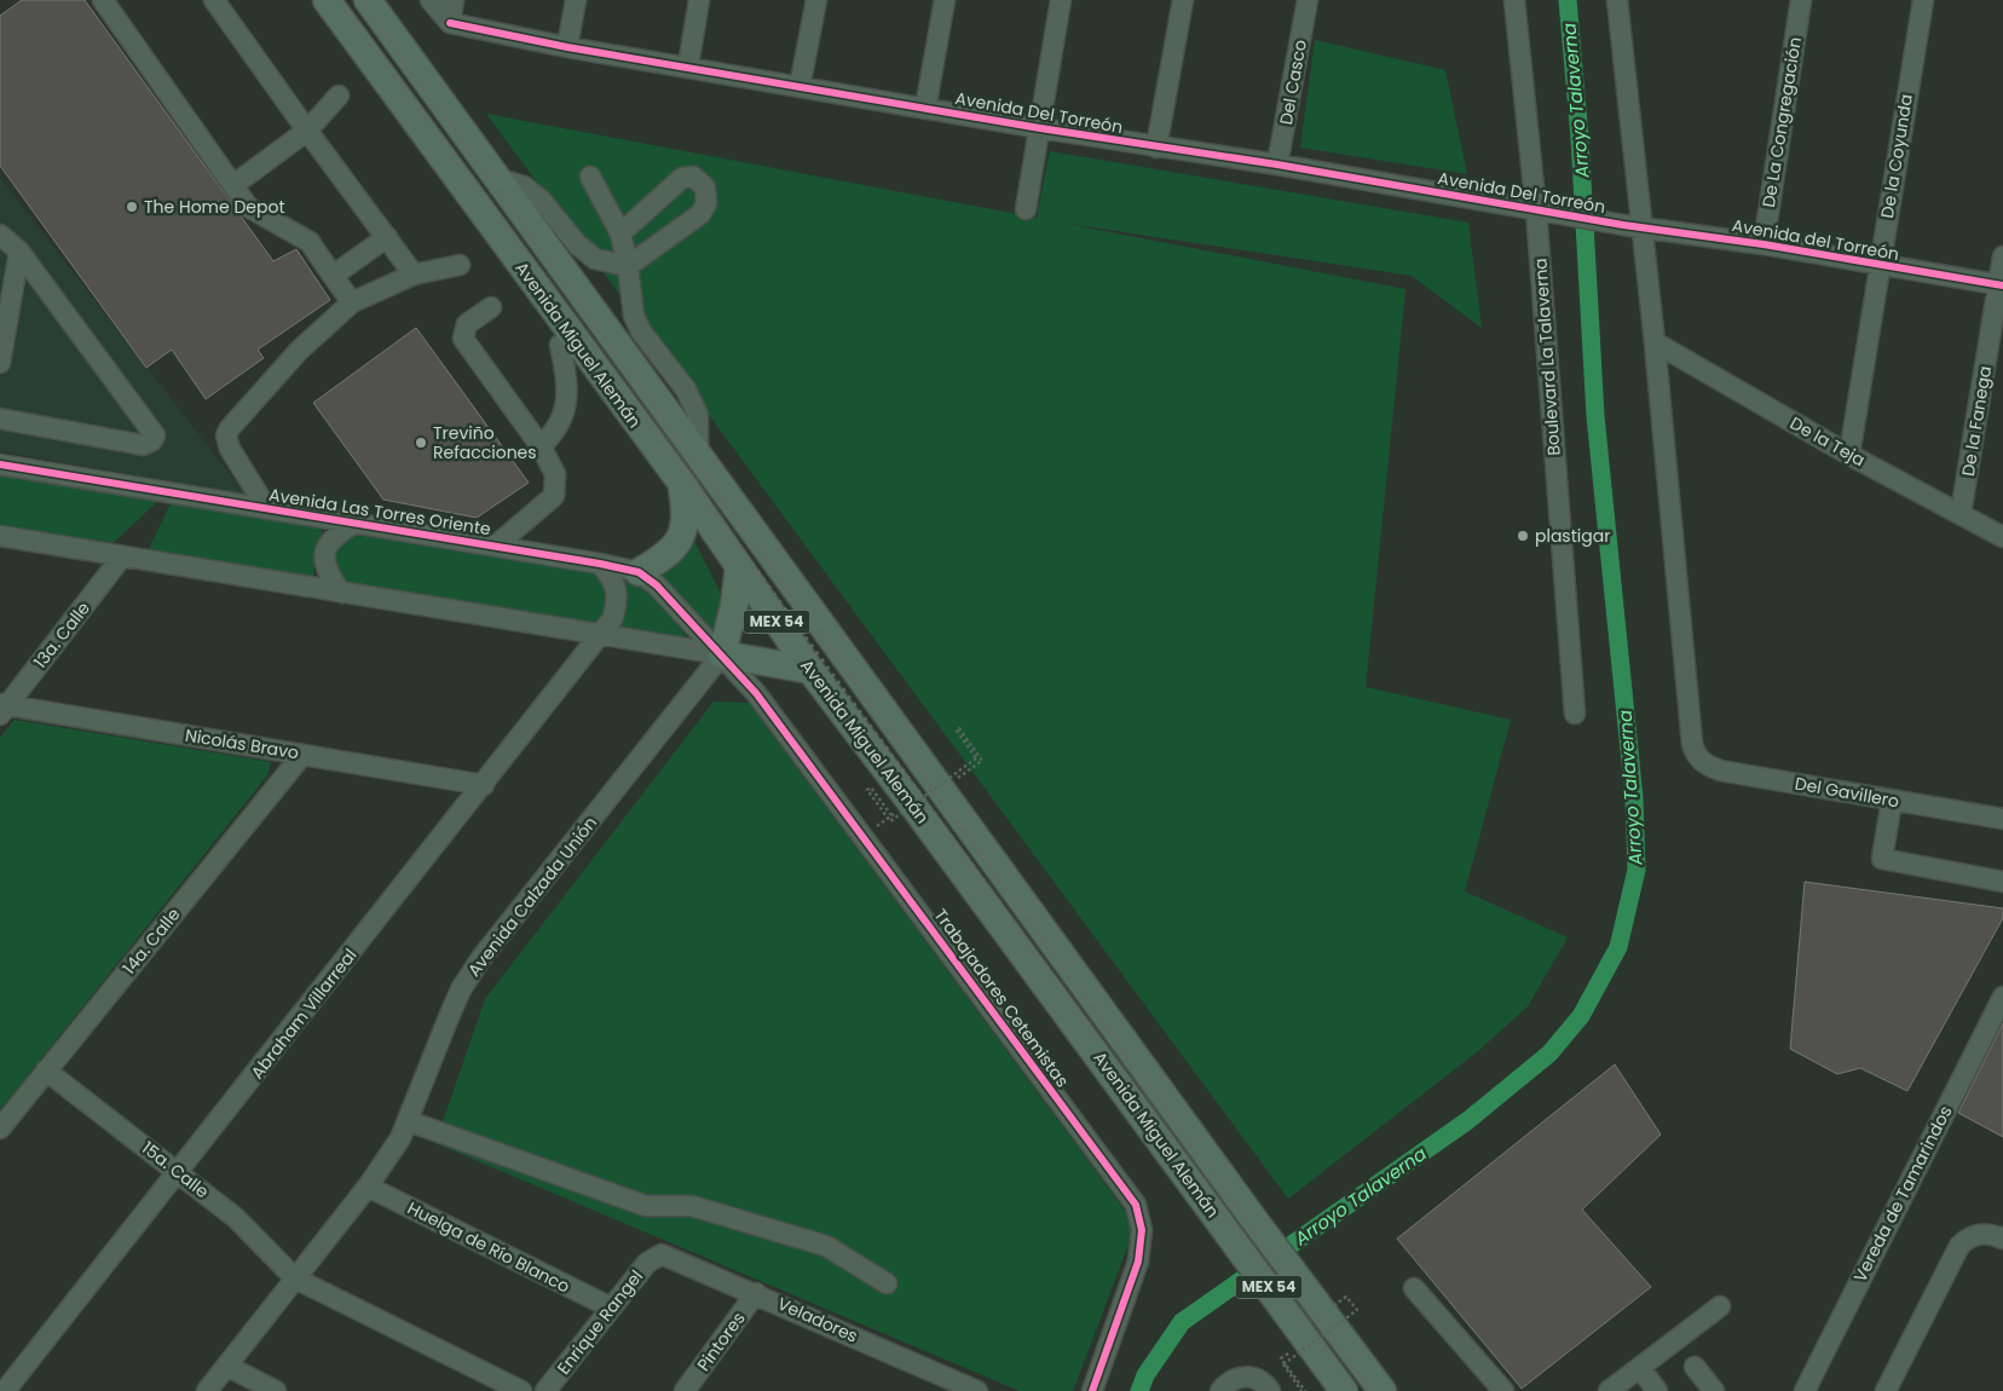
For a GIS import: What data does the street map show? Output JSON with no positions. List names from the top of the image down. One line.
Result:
{"streets":{"highway":["Avenida Miguel Alemán","MEX 54"],"street":["Del Casco","Avenida Del Torreón","De La Congregación","De la Coyunda","Avenida del Torreón","Boulevard La Talaverna","De la Fanega","De la Teja","Avenida Las Torres Oriente","13a. Calle","Nicolás Bravo","Del Gavillero","Avenida Calzada Unión","14a. Calle","Trabajadores Cetemistas","Abraham Villarreal","15a. Calle","Vereda de Tamarindos","Huelga de Río Blanco","Veladores","Enrique Rangel","Pintores"]},"crossings":[["Del Casco","Avenida Del Torreón"],["Avenida Del Torreón","Avenida del Torreón"],["Avenida Del Torreón","Boulevard La Talaverna"],["De La Congregación","Avenida del Torreón"],["De la Coyunda","Avenida del Torreón"],["De la Coyunda","De la Teja"],["Avenida del Torreón","De la Fanega"],["De la Fanega","De la Teja"],["De la Teja","Del Gavillero"],["Avenida Las Torres Oriente","Avenida Calzada Unión"],["Avenida Las Torres Oriente","Trabajadores Cetemistas"],["Avenida Las Torres Oriente","Abraham Villarreal"],["13a. Calle","Nicolás Bravo"],["Nicolás Bravo","14a. Calle"],["Nicolás Bravo","Abraham Villarreal"],["Avenida Calzada Unión","Trabajadores Cetemistas"],["Avenida Calzada Unión","15a. Calle"],["Avenida Calzada Unión","Huelga de Río Blanco"],["14a. Calle","15a. Calle"],["Abraham Villarreal","15a. Calle"],["Huelga de Río Blanco","Enrique Rangel"],["Veladores","Enrique Rangel"],["Veladores","Pintores"]],"water":["Arroyo Talaverna"],"places":["The Home Depot","Treviño Refacciones","plastigar"]}
